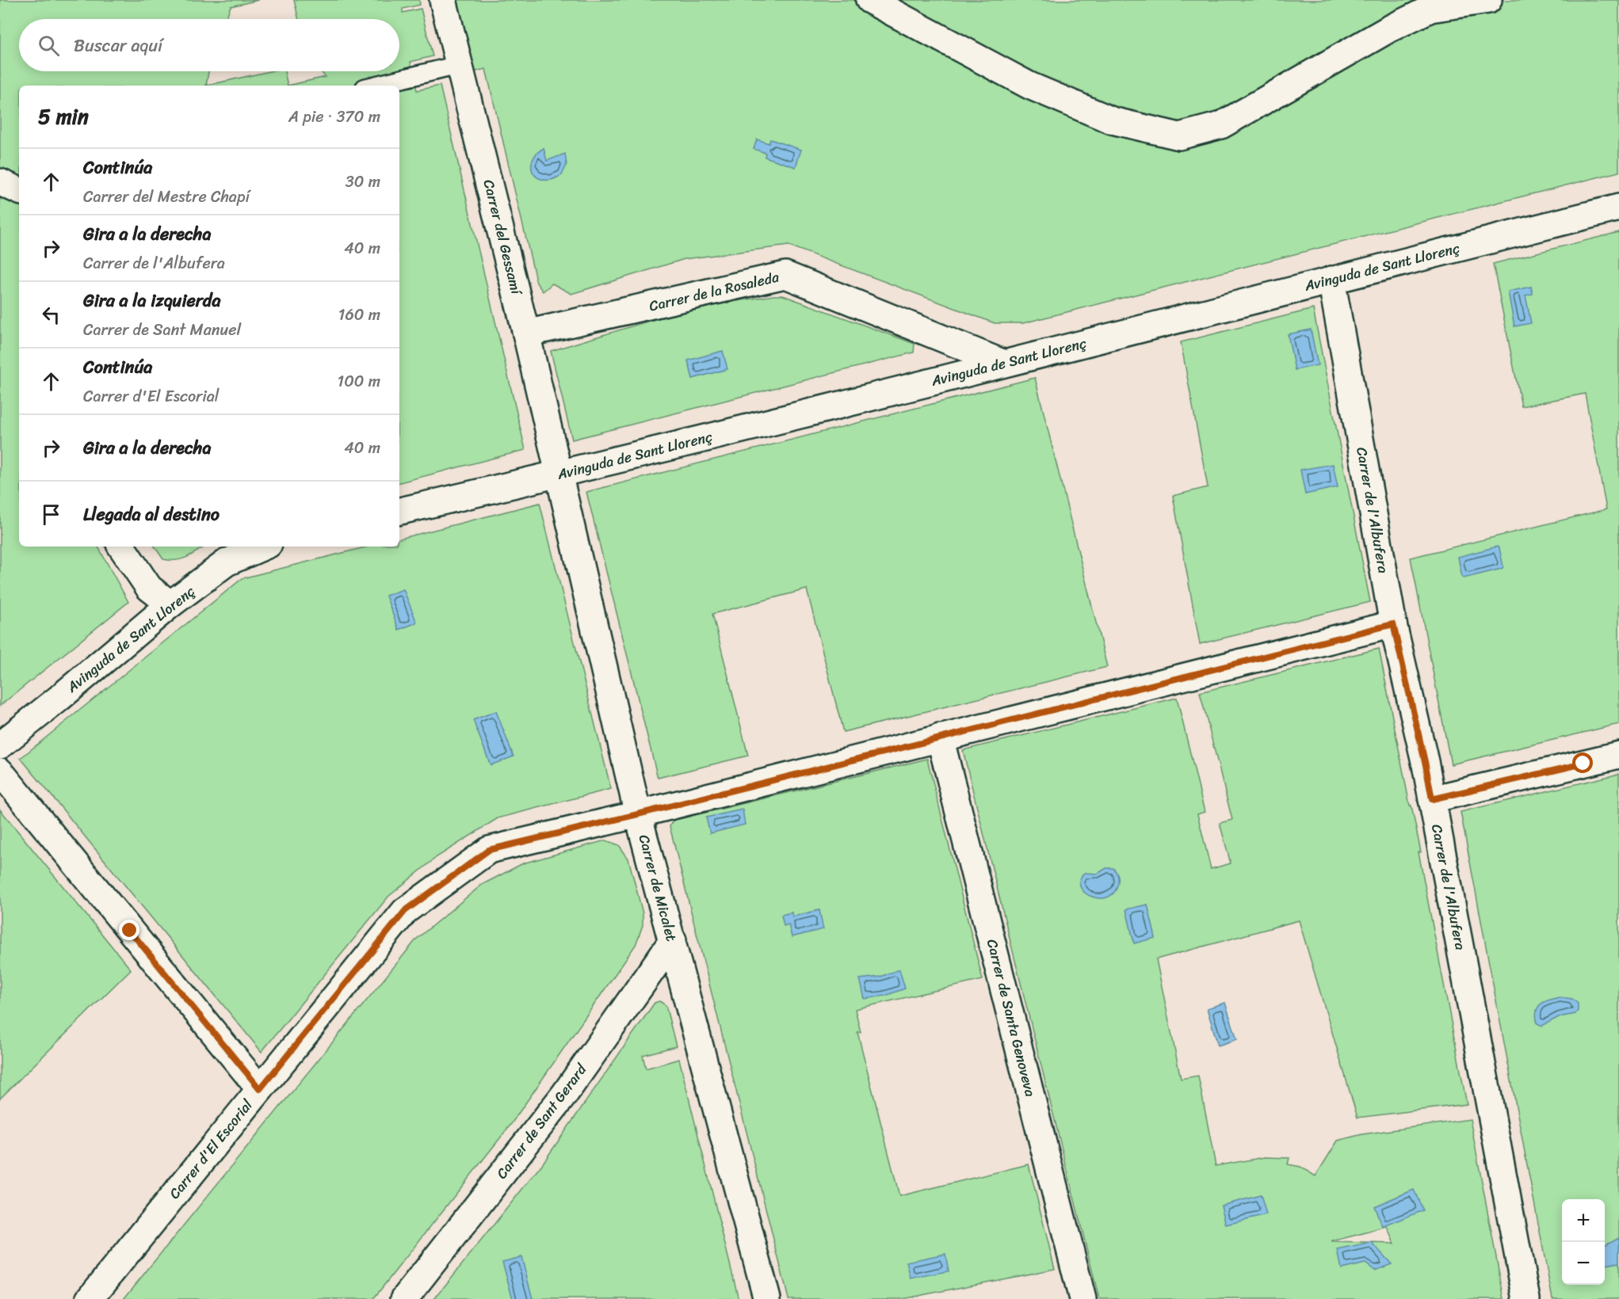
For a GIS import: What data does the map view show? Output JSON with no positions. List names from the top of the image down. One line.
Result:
{"streets":{"street":["Carrer del Gessamí","Avinguda de Sant Llorenç","Carrer de la Rosaleda","Carrer de l'Albufera","Carrer de Micalet","Carrer de Santa Genoveva","Carrer de Sant Gerard","Carrer d'El Escorial"]},"crossings":[["Carrer del Gessamí","Avinguda de Sant Llorenç"],["Carrer del Gessamí","Carrer de la Rosaleda"],["Carrer del Gessamí","Carrer de Micalet"],["Avinguda de Sant Llorenç","Carrer de la Rosaleda"],["Avinguda de Sant Llorenç","Carrer de l'Albufera"],["Avinguda de Sant Llorenç","Carrer de Micalet"],["Carrer de l'Albufera","Carrer d'El Escorial"],["Carrer de Micalet","Carrer de Sant Gerard"],["Carrer de Micalet","Carrer d'El Escorial"],["Carrer de Santa Genoveva","Carrer d'El Escorial"]],"page":{"search":"Buscar aquí","heading":["5 min","A pie · 370 m"],"list":[["Continúa","Carrer del Mestre Chapí","30 m"],["Gira a la derecha","Carrer de l'Albufera","40 m"],["Gira a la izquierda","Carrer de Sant Manuel","160 m"],["Continúa","Carrer d'El Escorial","100 m"],["Gira a la derecha","40 m"],"Llegada al destino"],"map_buttons":["+","−"]}}
